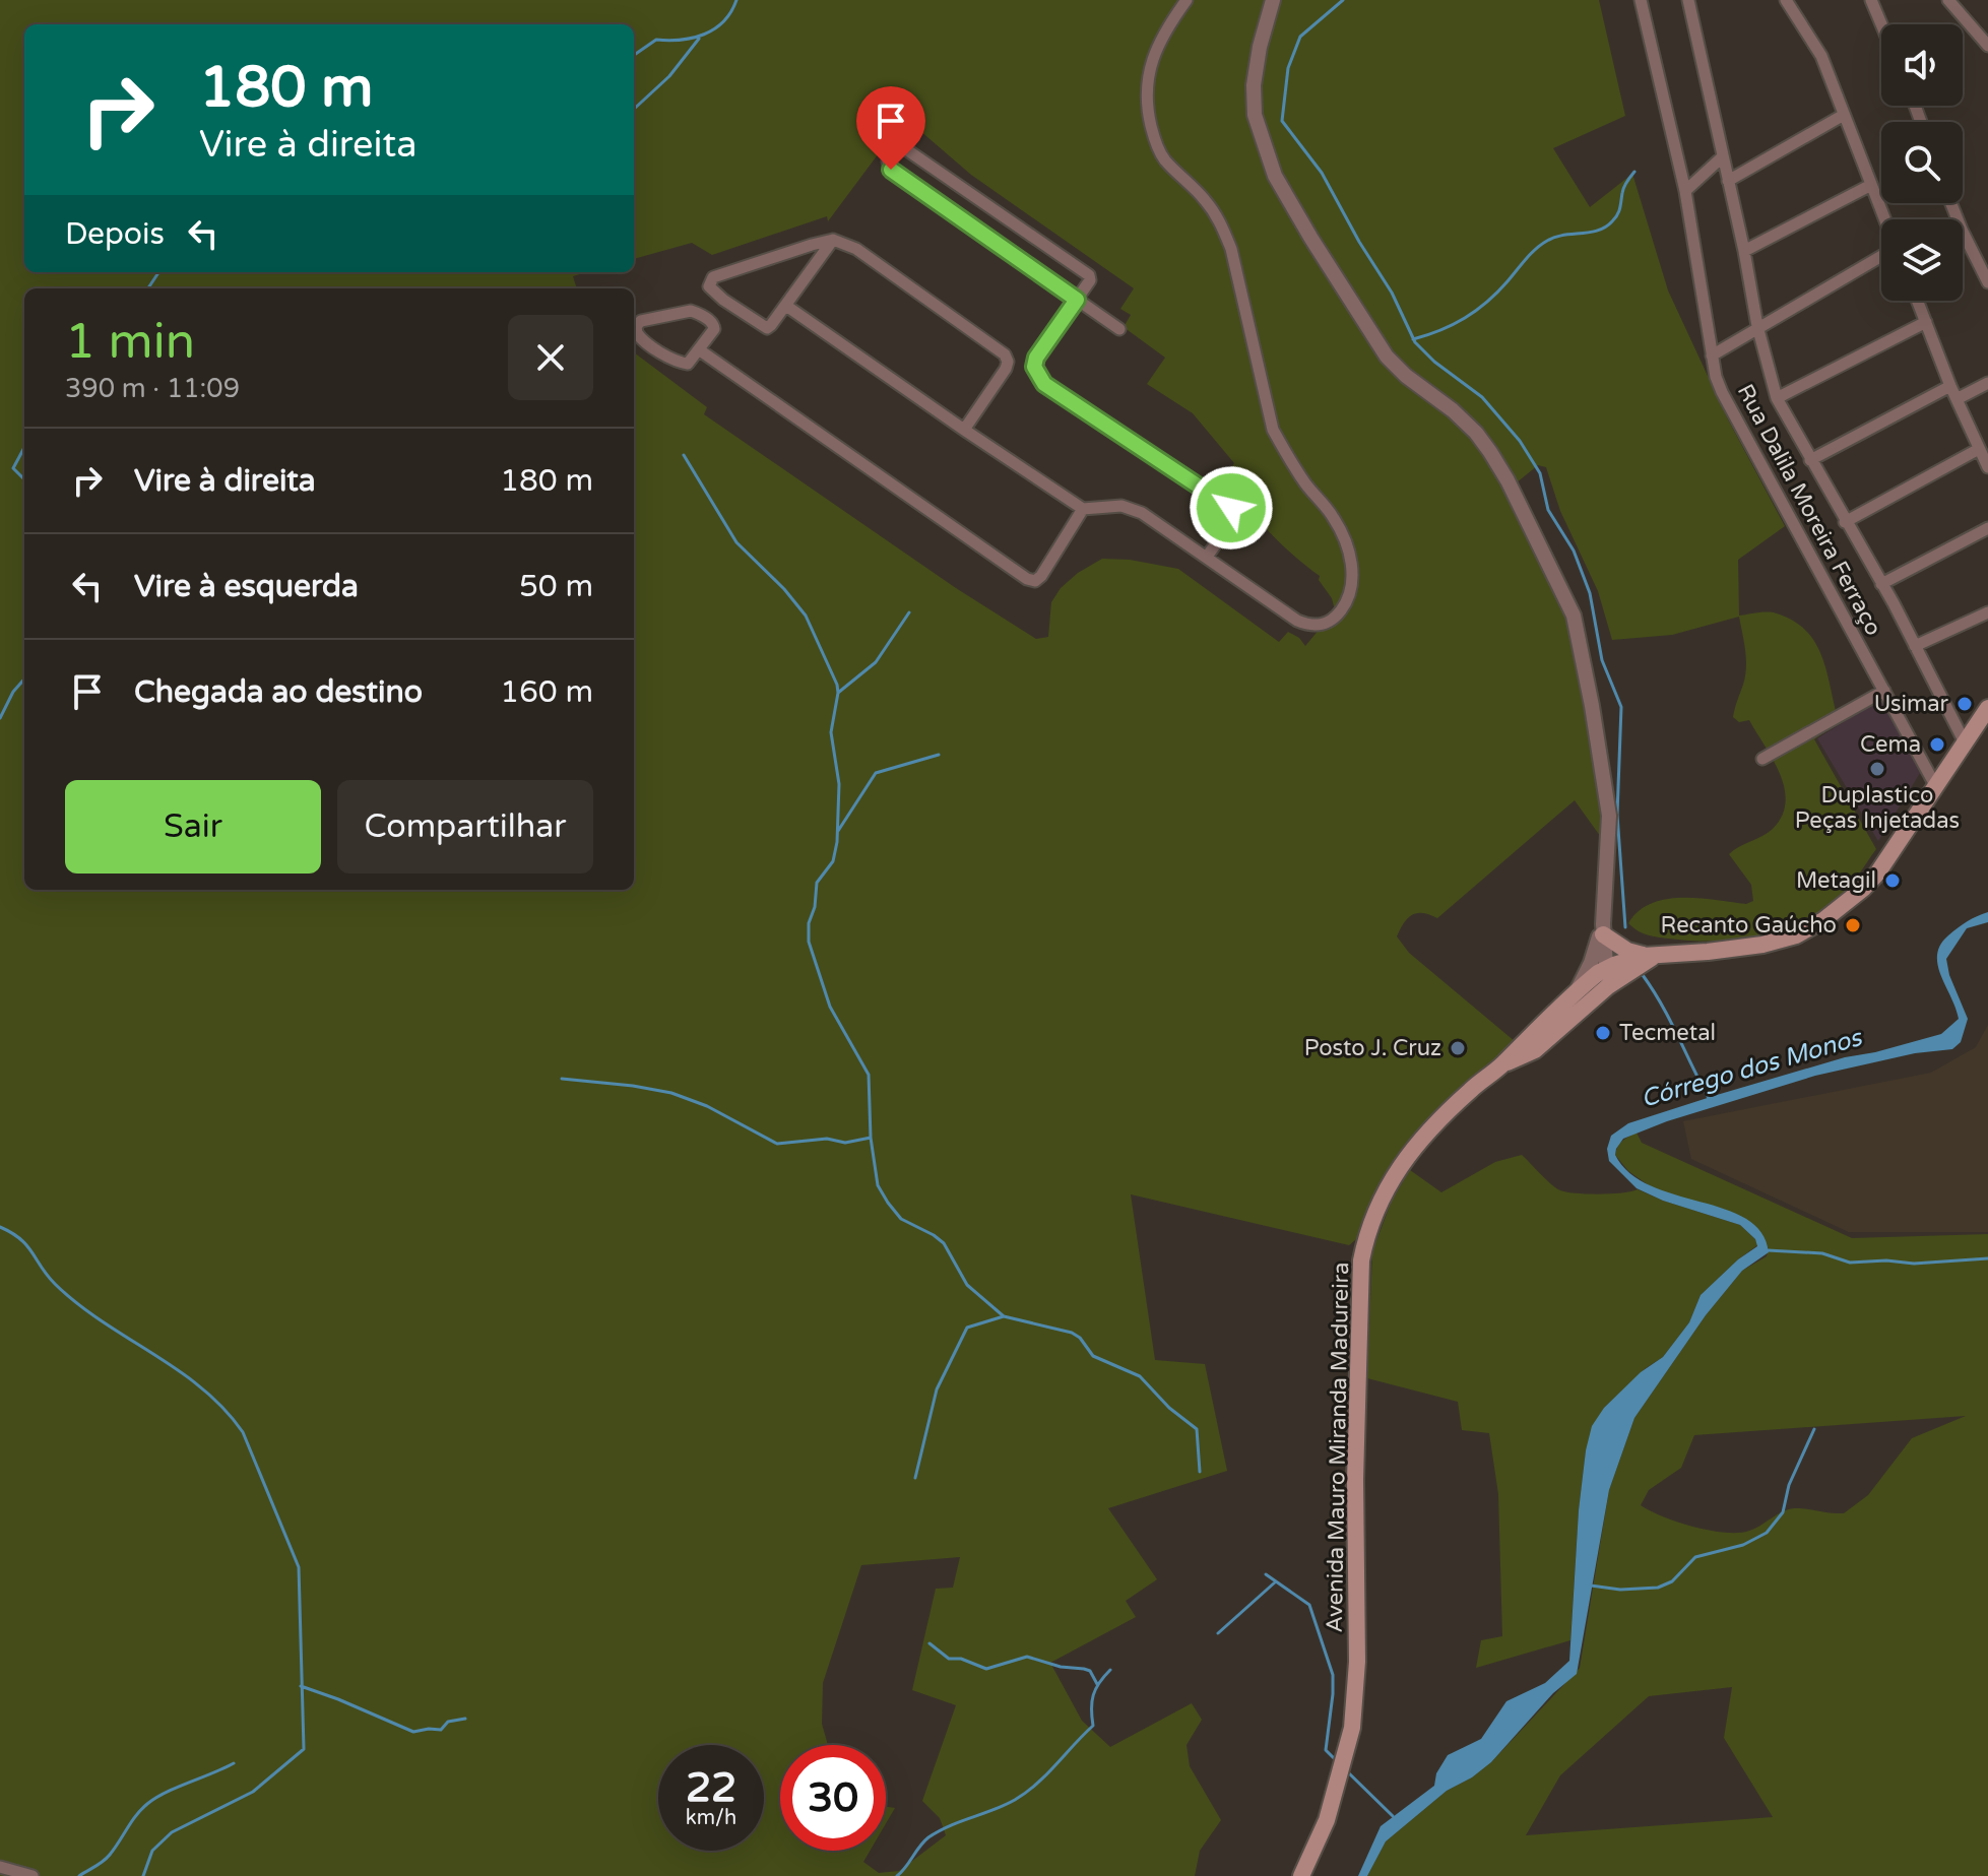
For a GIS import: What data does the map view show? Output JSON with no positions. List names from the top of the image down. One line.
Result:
{"streets":{"main road":["Avenida Mauro Miranda Madureira"],"street":["Rua Dalila Moreira Ferraço"]},"crossings":[["Rua Dalila Moreira Ferraço","Avenida Mauro Miranda Madureira"]],"water":["Córrego dos Monos"],"places":["Usimar","Cema","Duplastico Peças Injetadas","Metagil","Recanto Gaúcho","Tecmetal","Posto J. Cruz"],"page":{"turn":["180 m","Vire à direita"],"then":"Depois","heading":["1 min","390 m · 11:09"],"list":[{"name":"Vire à direita","value":"180 m"},{"name":"Vire à esquerda","value":"50 m"},{"name":"Chegada ao destino","value":"160 m"}],"buttons":["Sair","Compartilhar"],"speed":"22 km/h","limit":"30"}}
